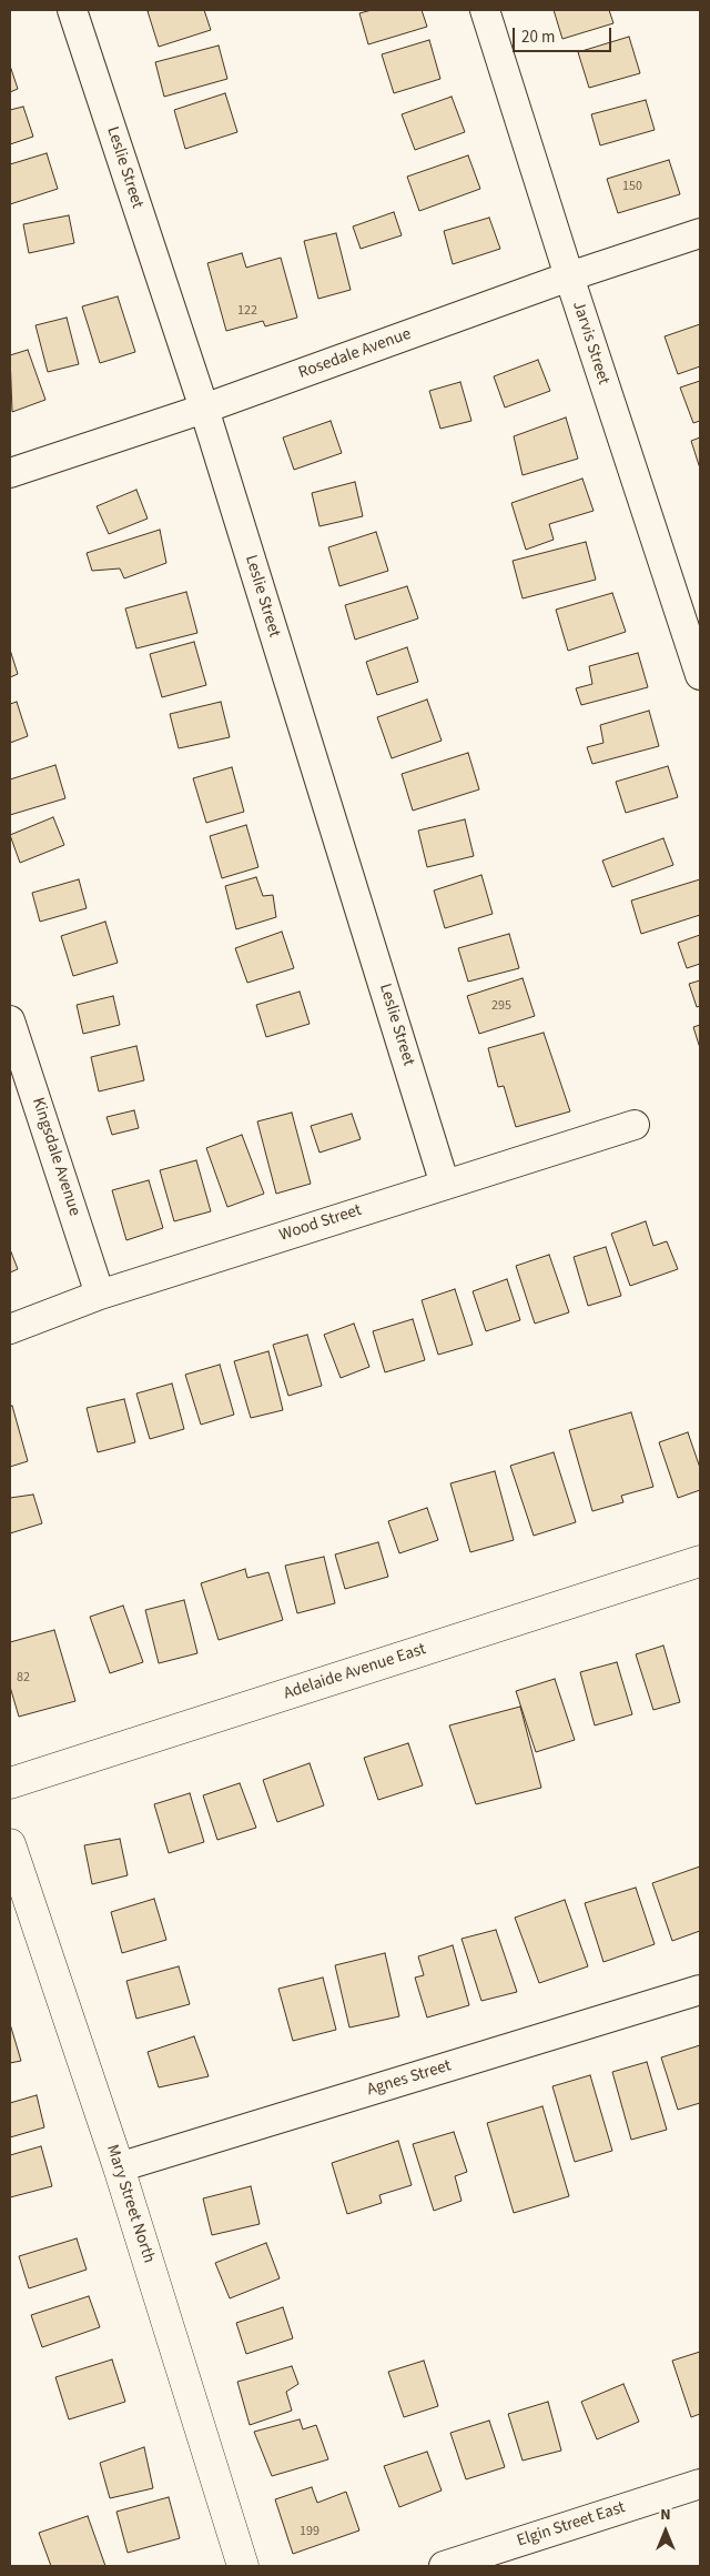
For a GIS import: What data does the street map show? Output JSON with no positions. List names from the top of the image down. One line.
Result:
{"streets":{"street":["Leslie Street","Jarvis Street","Rosedale Avenue","Kingsdale Avenue","Wood Street","Adelaide Avenue East","Agnes Street","Mary Street North","Elgin Street East"]},"crossings":[["Leslie Street","Rosedale Avenue"],["Leslie Street","Wood Street"],["Jarvis Street","Rosedale Avenue"],["Kingsdale Avenue","Wood Street"],["Agnes Street","Mary Street North"]],"house_numbers":["150","122","295","82","199"],"scale_bar":"20 m","north":"top"}
